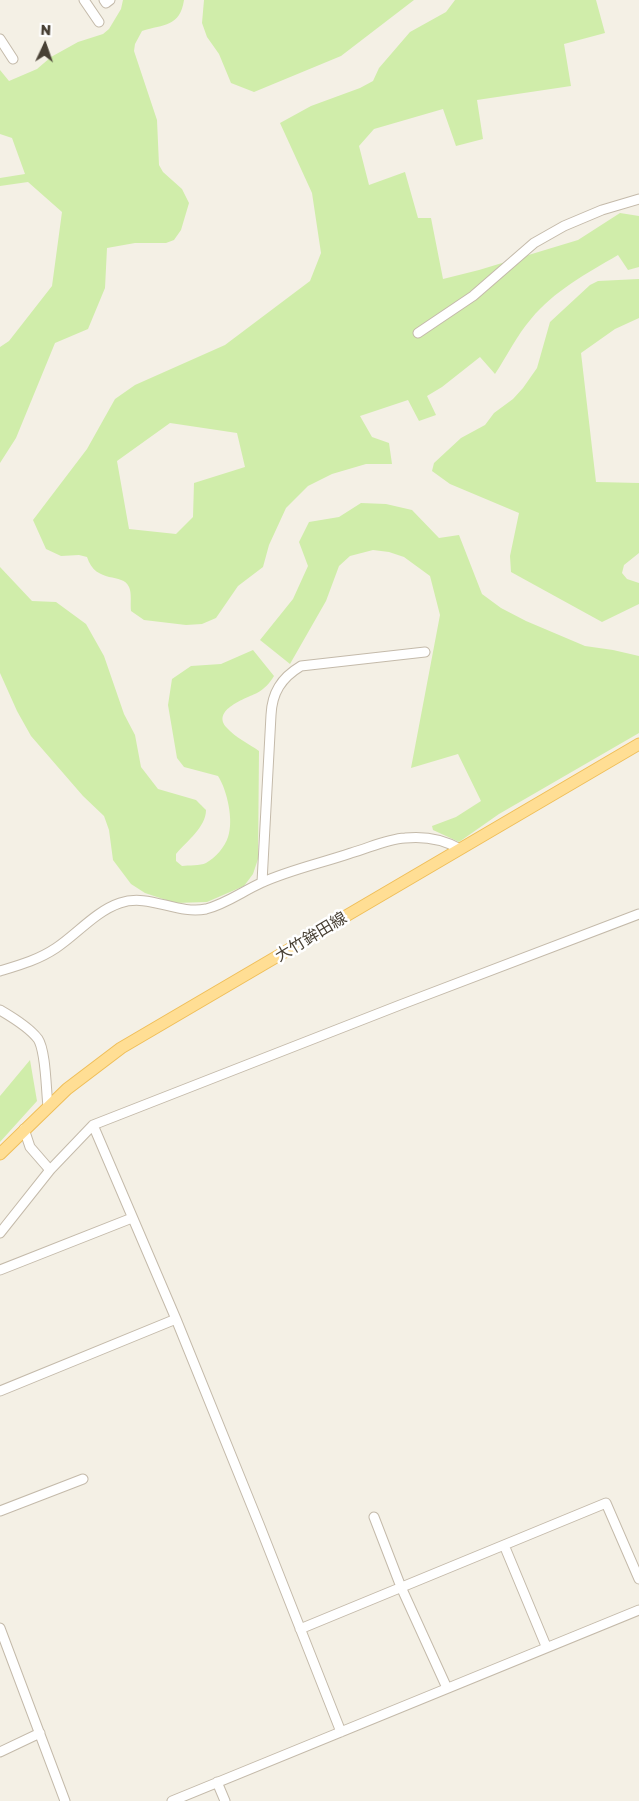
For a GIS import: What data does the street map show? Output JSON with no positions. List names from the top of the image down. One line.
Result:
{"streets":{"main road":["大竹鉾田線"]},"north":"top"}
